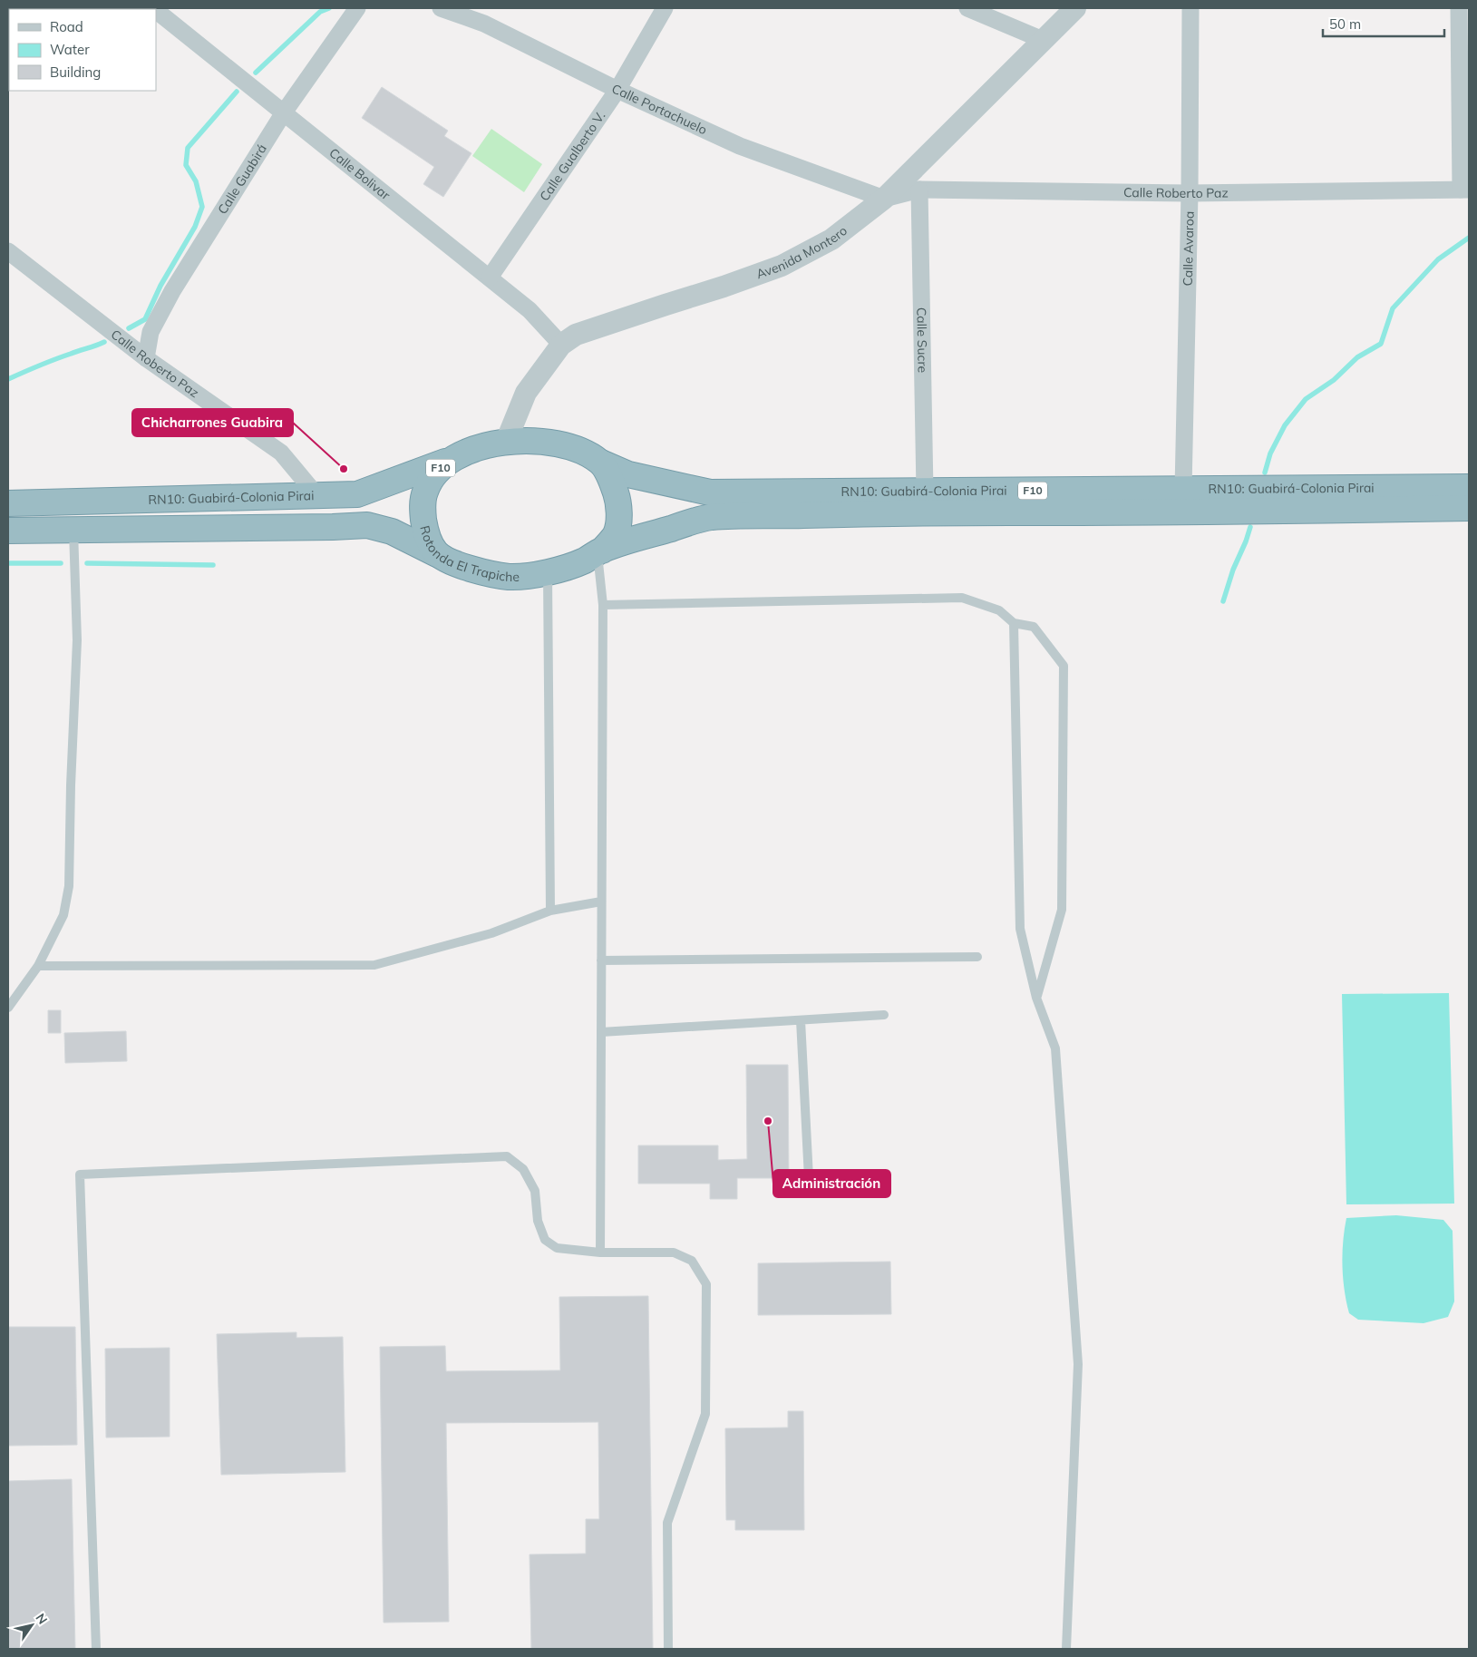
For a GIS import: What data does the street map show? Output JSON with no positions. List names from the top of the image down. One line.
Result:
{"streets":{"highway":["F10","RN10: Guabirá-Colonia Pirai","Rotonda El Trapiche"],"street":["Calle Portachuelo","Calle Gualberto V.","Calle Bolivar","Calle Guabirá","Calle Roberto Paz","Calle Avaroa","Avenida Montero","Calle Sucre"]},"crossings":[["Calle Portachuelo","Calle Gualberto V."],["Calle Portachuelo","Calle Roberto Paz"],["Calle Portachuelo","Avenida Montero"],["Calle Gualberto V.","Calle Bolivar"],["Calle Bolivar","Calle Guabirá"],["Calle Bolivar","Avenida Montero"],["Calle Guabirá","Calle Roberto Paz"],["Calle Roberto Paz","Calle Avaroa"],["Calle Roberto Paz","Avenida Montero"],["Calle Roberto Paz","Calle Sucre"],["Calle Roberto Paz","RN10: Guabirá-Colonia Pirai"],["Calle Avaroa","RN10: Guabirá-Colonia Pirai"],["Avenida Montero","Rotonda El Trapiche"],["Calle Sucre","RN10: Guabirá-Colonia Pirai"],["F10","Rotonda El Trapiche"],["RN10: Guabirá-Colonia Pirai","Rotonda El Trapiche"]],"places":["Chicharrones Guabira","Administración"],"legend":["Road","Water","Building"],"scale_bar":"50 m","north":"top right"}
